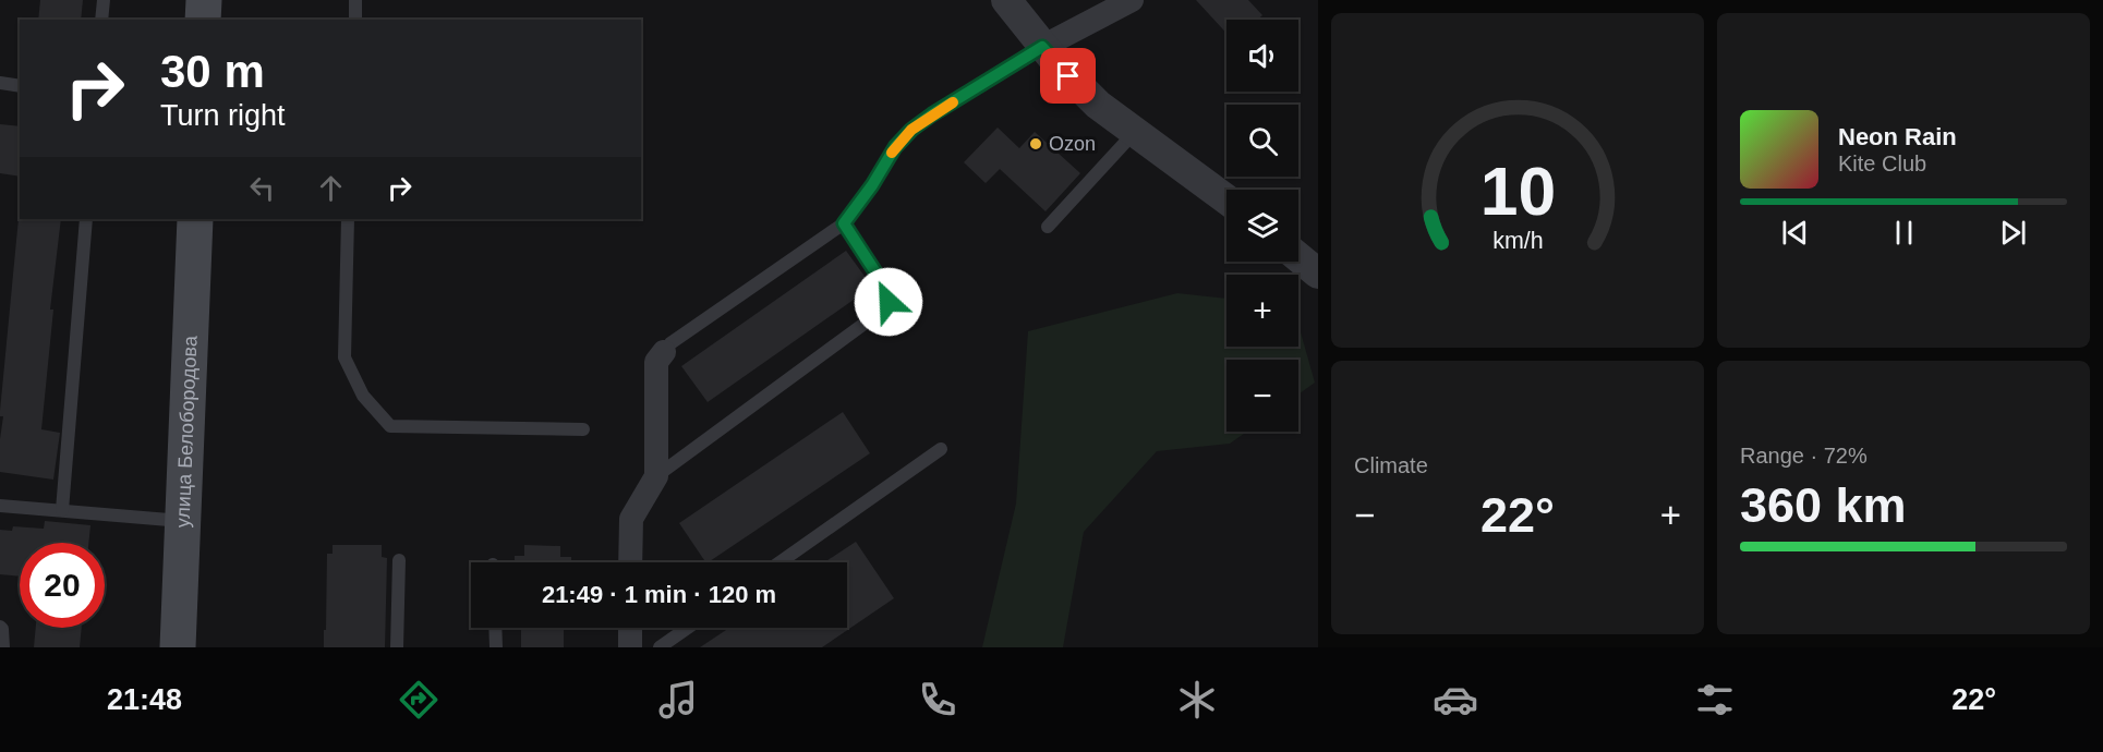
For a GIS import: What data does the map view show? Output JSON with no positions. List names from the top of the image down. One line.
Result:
{"streets":{"main road":["улица Белобородова"]},"places":["Ozon"],"page":{"map_buttons":["+","−"],"turn":["30 m","Turn right"],"song":["Neon Rain","Kite Club"],"tile":["Climate",["Range · 72%","360 km"]],"heat":["−","22°","+"],"limit":"20","trip":"21:49 · 1 min · 120 m","tabs":["21:48","22°"],"gauge":["10","km/h"]}}
